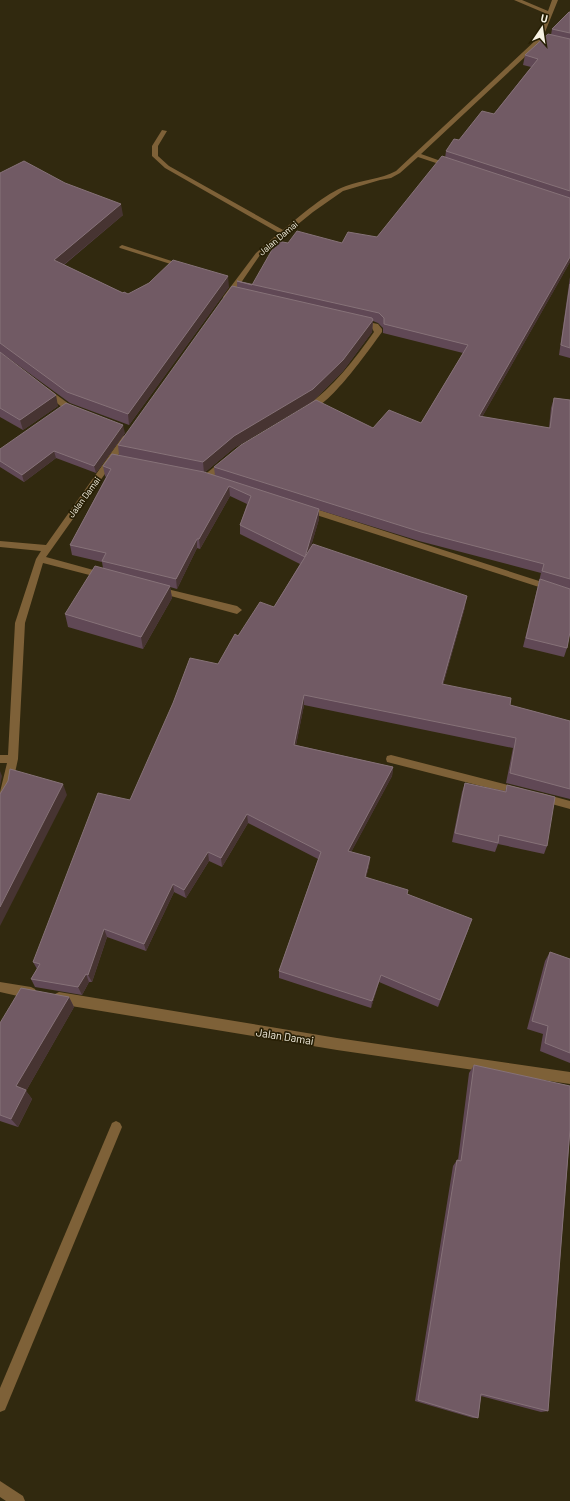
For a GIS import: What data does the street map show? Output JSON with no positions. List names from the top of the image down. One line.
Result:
{"streets":{"street":["Jalan Damai"]},"north":"top"}
